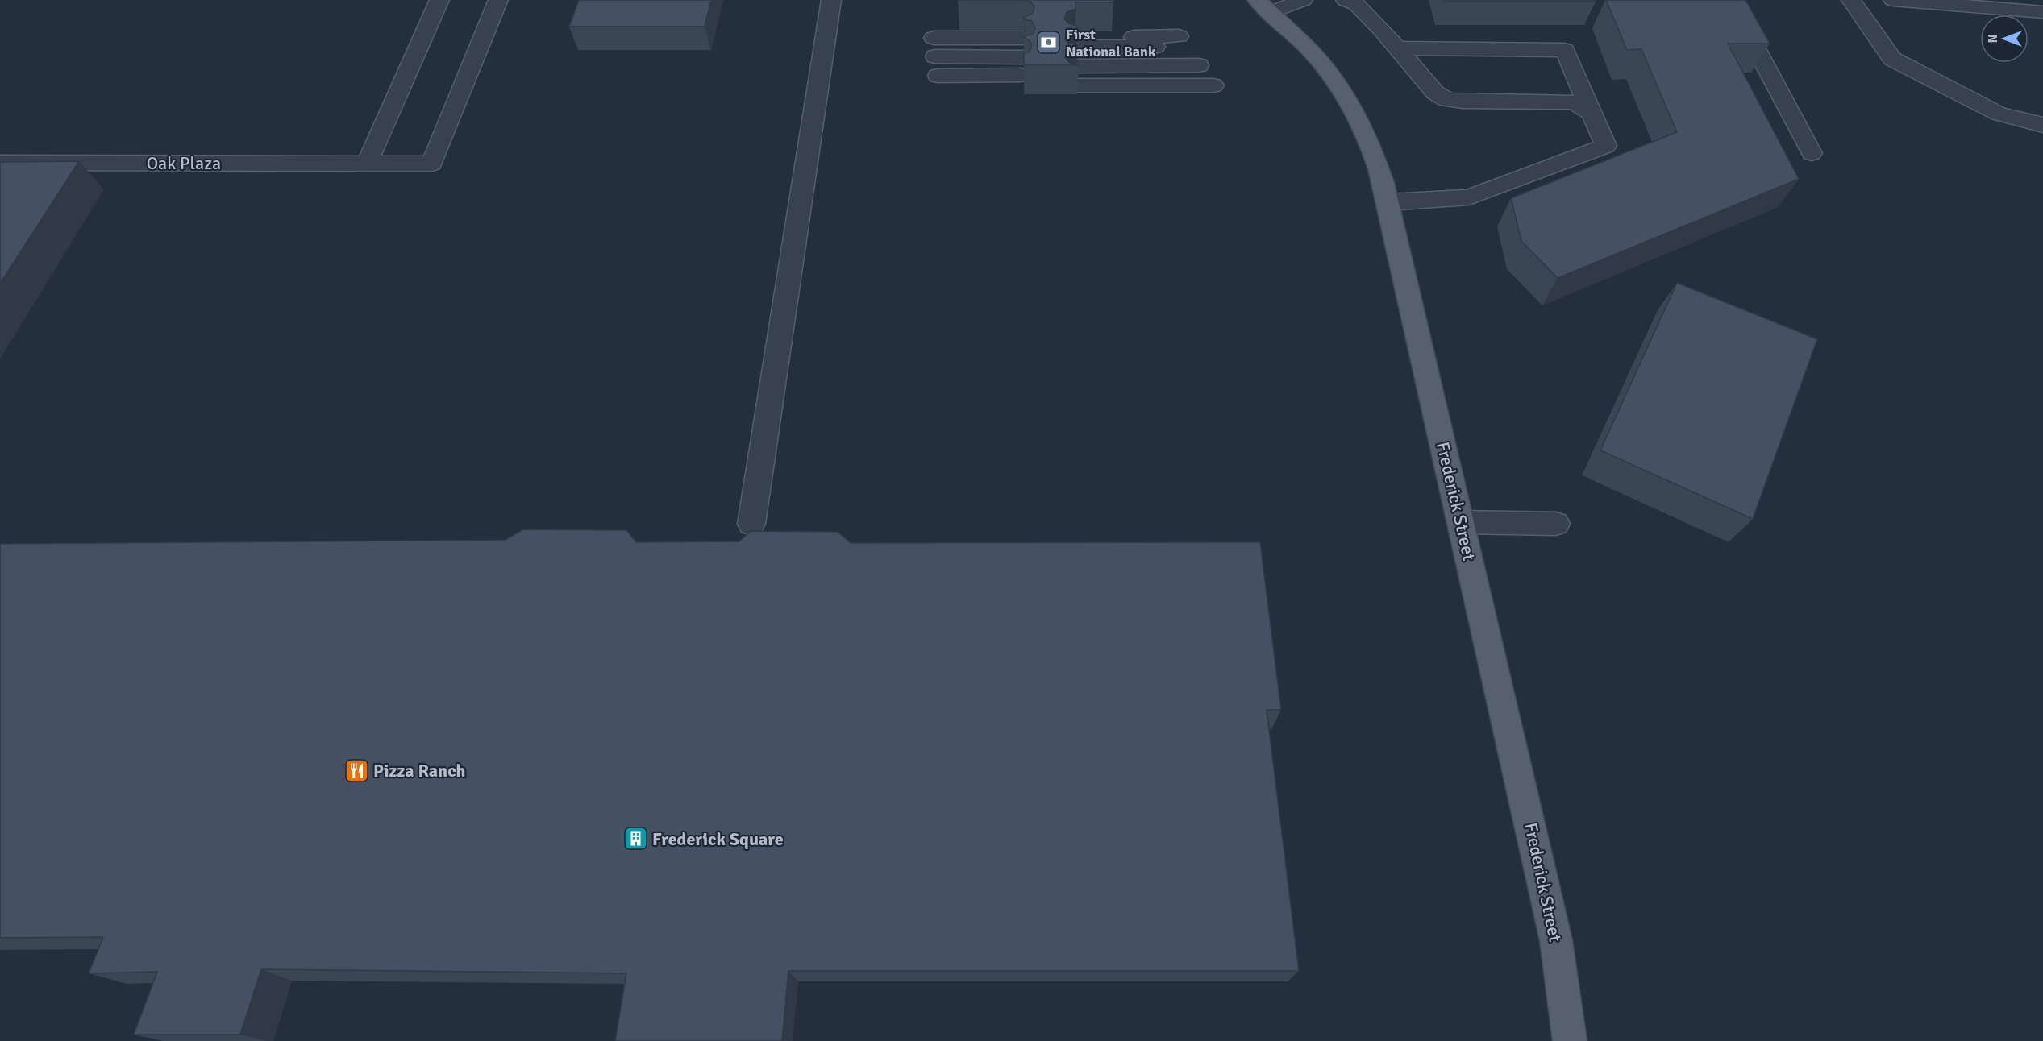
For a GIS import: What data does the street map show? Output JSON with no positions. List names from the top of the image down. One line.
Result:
{"streets":{"main road":["Frederick Street"],"street":["Oak Plaza"]},"places":{"bank":["First National Bank"],"restaurant":["Pizza Ranch"],"building":["Frederick Square"]},"north":"left"}
